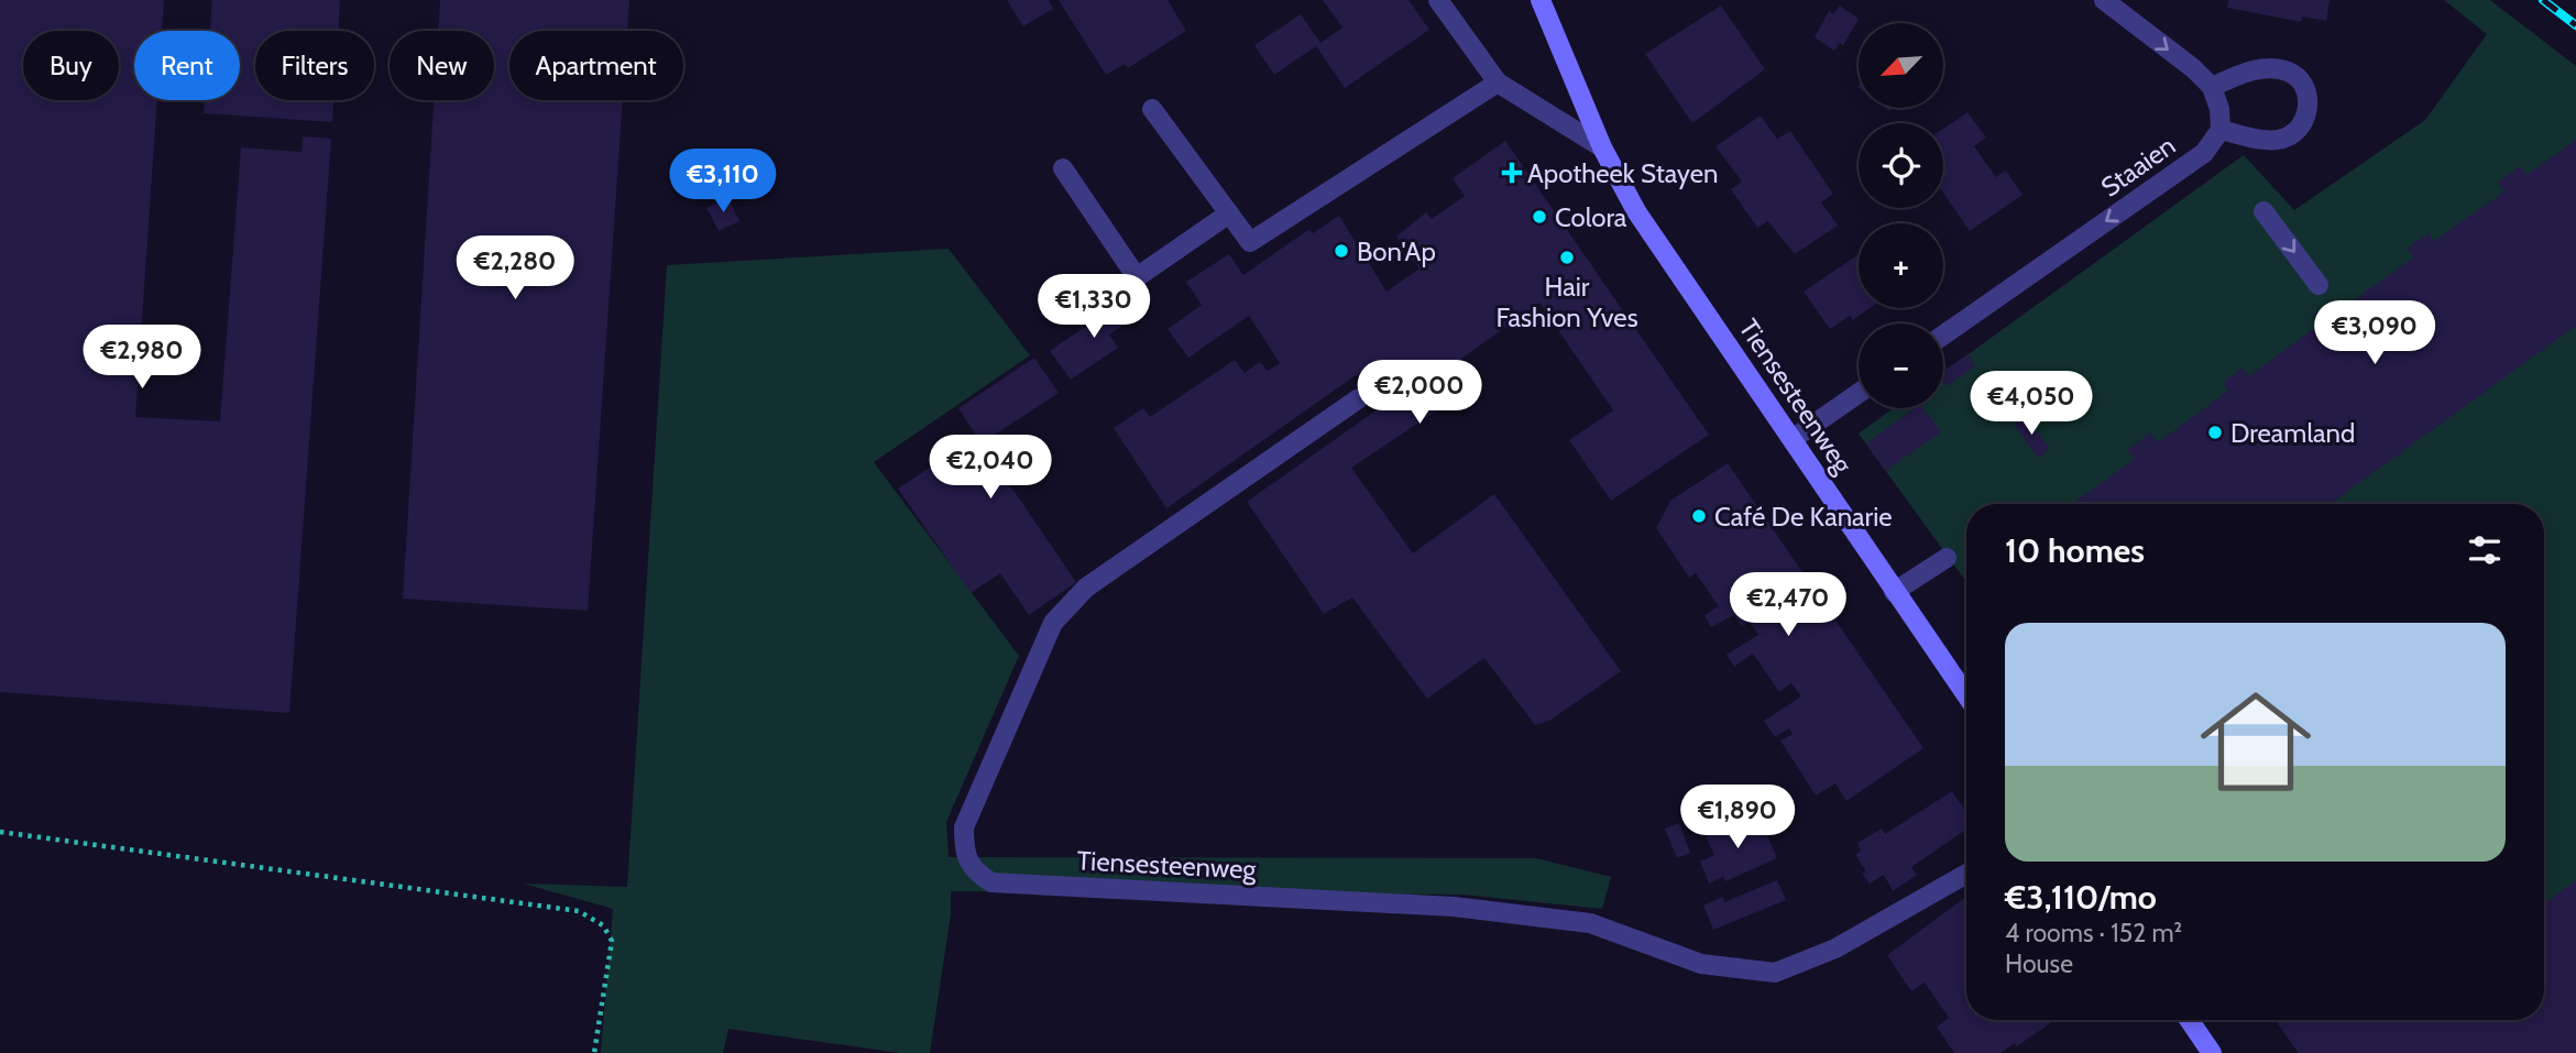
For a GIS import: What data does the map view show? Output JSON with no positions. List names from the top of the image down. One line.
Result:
{"streets":{"main road":["Tiensesteenweg"],"street":["Staaien"]},"one_way":["Staaien"],"places":{"health":["Apotheek Stayen"],"other":["Colora","Bon'Ap","Hair Fashion Yves","Dreamland","Café De Kanarie"]},"north":"bottom left","page":{"map_buttons":["+","−"],"chip":["Buy","Rent","Filters","New","Apartment"],"price":["€3,110","€2,280","€1,330","€3,090","€2,980","€2,000","€4,050","€2,040","€2,470","€1,890"],"heading":"10 homes","list":[{"name":"€3,110/mo","note":"4 rooms · 152 m² · House"}]}}
